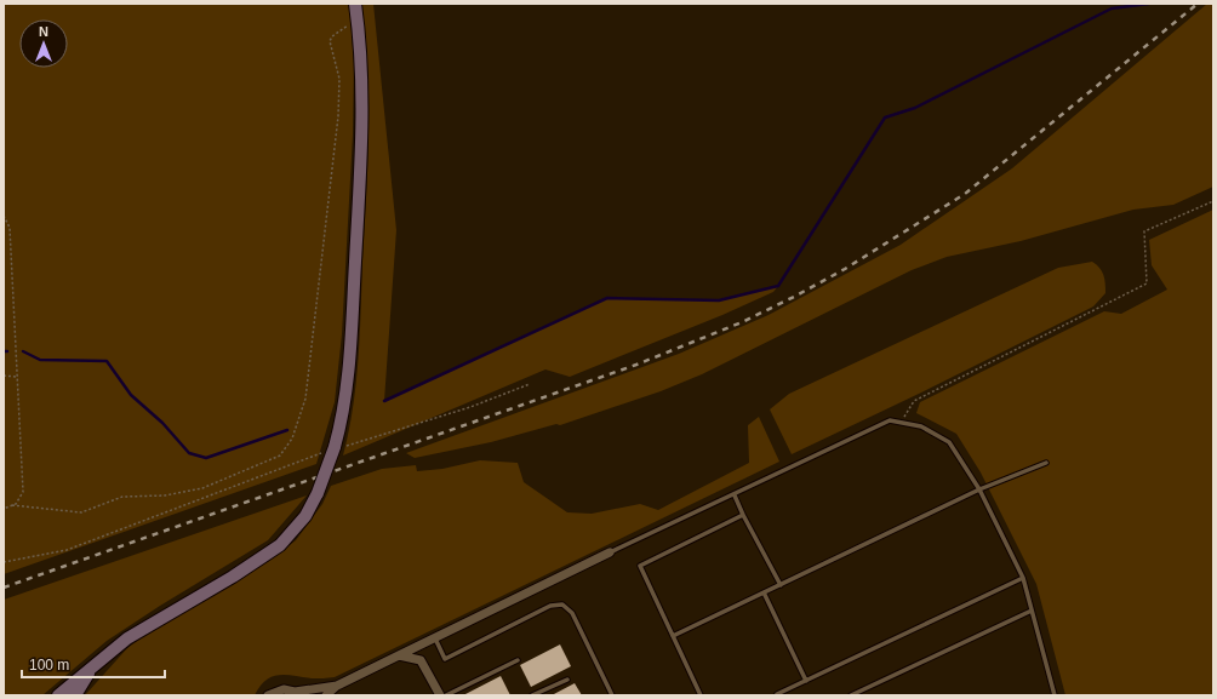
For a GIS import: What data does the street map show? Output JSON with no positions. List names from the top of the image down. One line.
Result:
{"scale_bar":"100 m","north":"top"}
